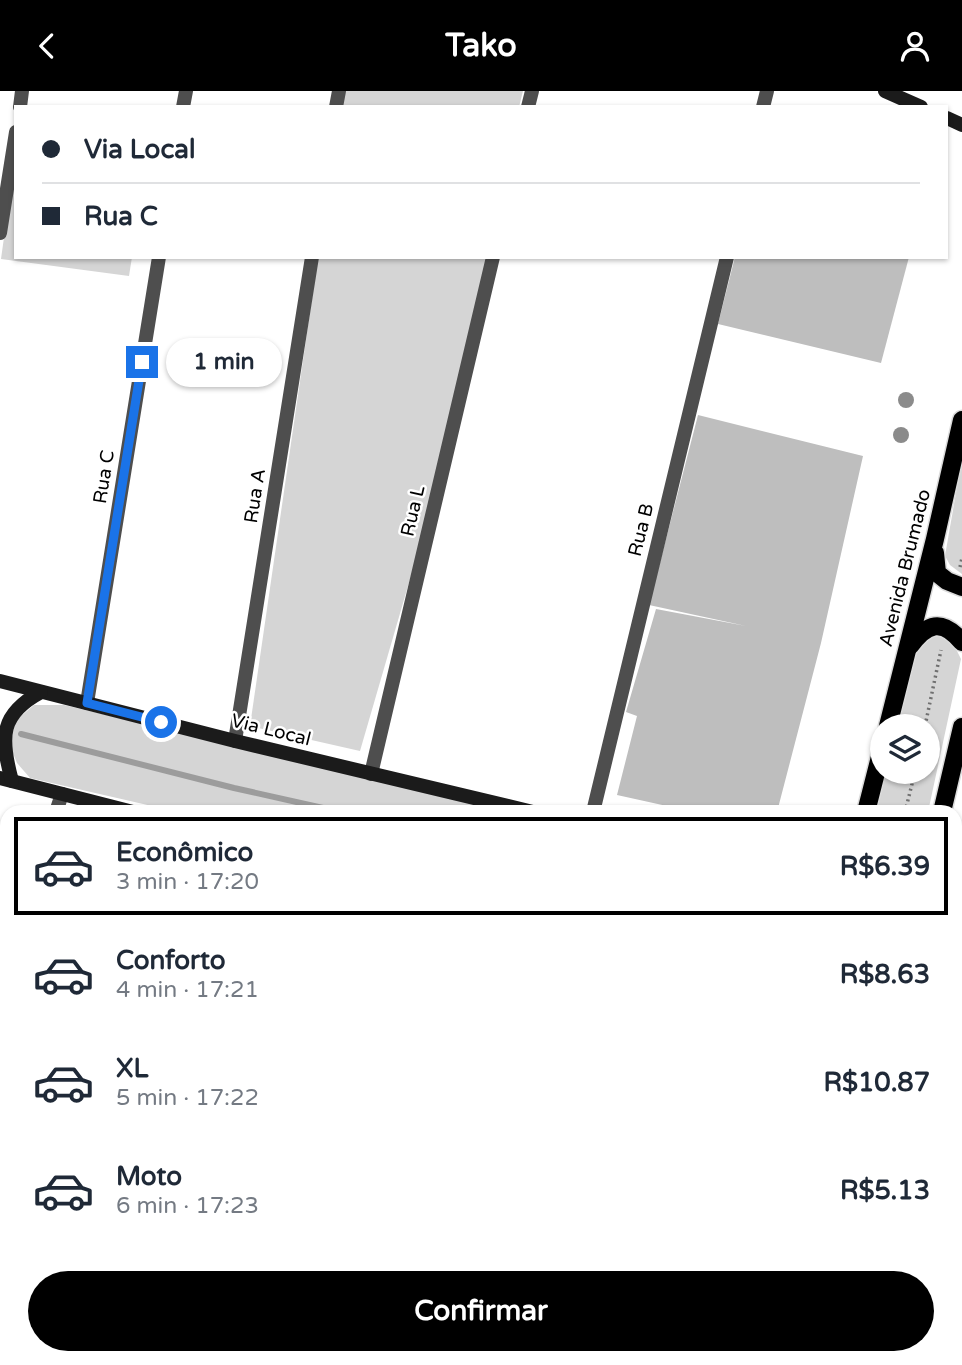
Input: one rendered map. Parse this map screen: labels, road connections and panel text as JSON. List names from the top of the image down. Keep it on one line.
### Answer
{"streets":{"main road":["Avenida Brumado"],"street":["Rua C","Rua A","Rua L","Rua B","Via Local"]},"crossings":[["Rua C","Via Local"],["Rua A","Via Local"],["Rua L","Via Local"]],"page":{"header":"Tako","banner":["Via Local","Rua C"],"bubble":"1 min","list":[{"name":"Econômico","note":"3 min · 17:20","value":"R$6.39"},{"name":"Conforto","note":"4 min · 17:21","value":"R$8.63"},{"name":"XL","note":"5 min · 17:22","value":"R$10.87"},{"name":"Moto","note":"6 min · 17:23","value":"R$5.13"}],"buttons":"Confirmar"}}
